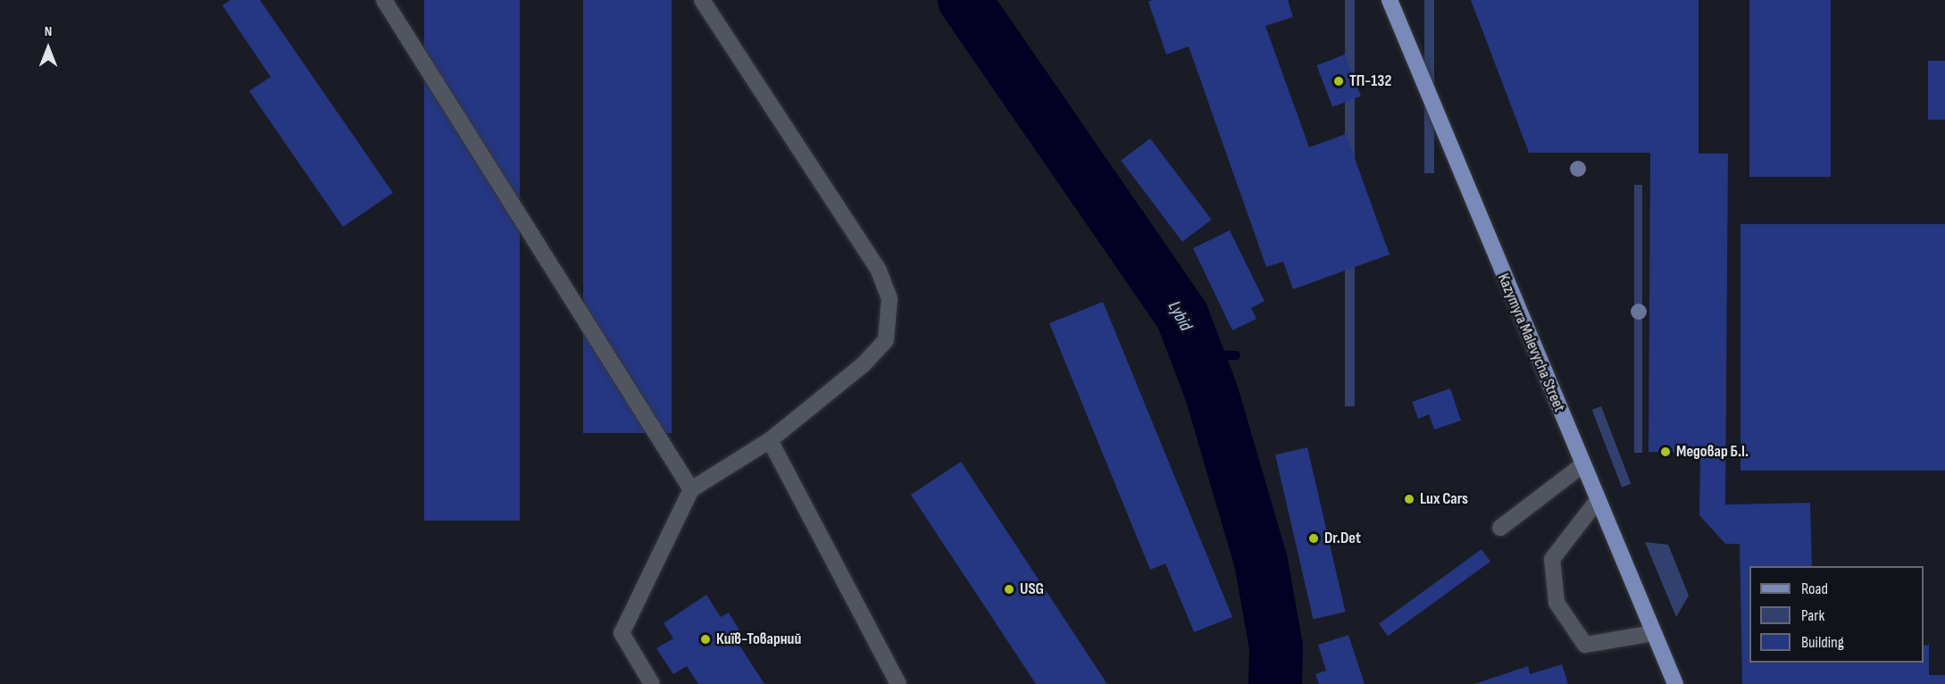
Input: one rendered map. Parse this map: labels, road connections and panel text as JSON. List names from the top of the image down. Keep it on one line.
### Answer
{"streets":{"main road":["Kazymyra Malevycha Street"]},"water":["Lybid"],"places":["ТП-132","Медовар Б.І.","Lux Cars","Dr.Det","USG","Київ-Товарний"],"legend":["Road","Park","Building"],"north":"top"}
